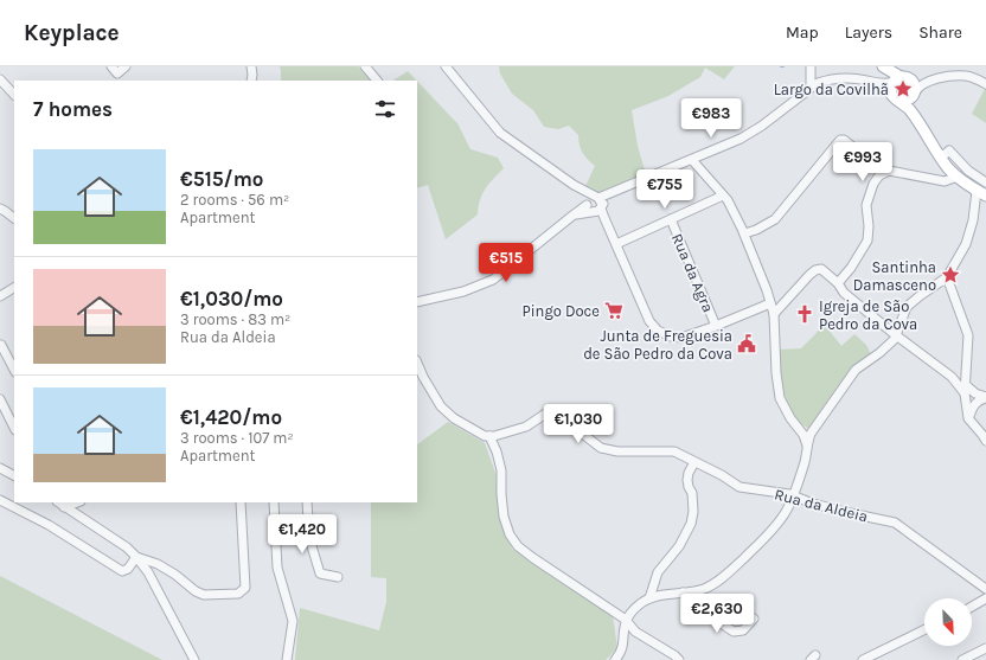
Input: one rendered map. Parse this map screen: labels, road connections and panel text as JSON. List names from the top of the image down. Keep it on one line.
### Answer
{"streets":{"street":["Rua da Agra","Rua da Aldeia"]},"places":{"place":["Largo da Covilhã","Santinha Damasceno"],"supermarket":["Pingo Doce"],"church":["Igreja de São Pedro da Cova"],"public building":["Junta de Freguesia de São Pedro da Cova"]},"north":"bottom right","page":{"header":"Keyplace","nav":["Map","Layers","Share"],"heading":"7 homes","price":["€983","€993","€755","€515","€1,030","€1,420","€2,630"],"list":[{"name":"€515/mo","note":"2 rooms · 56 m² · Apartment"},{"name":"€1,030/mo","note":"3 rooms · 83 m² · Rua da Aldeia"},{"name":"€1,420/mo","note":"3 rooms · 107 m² · Apartment"}]}}
